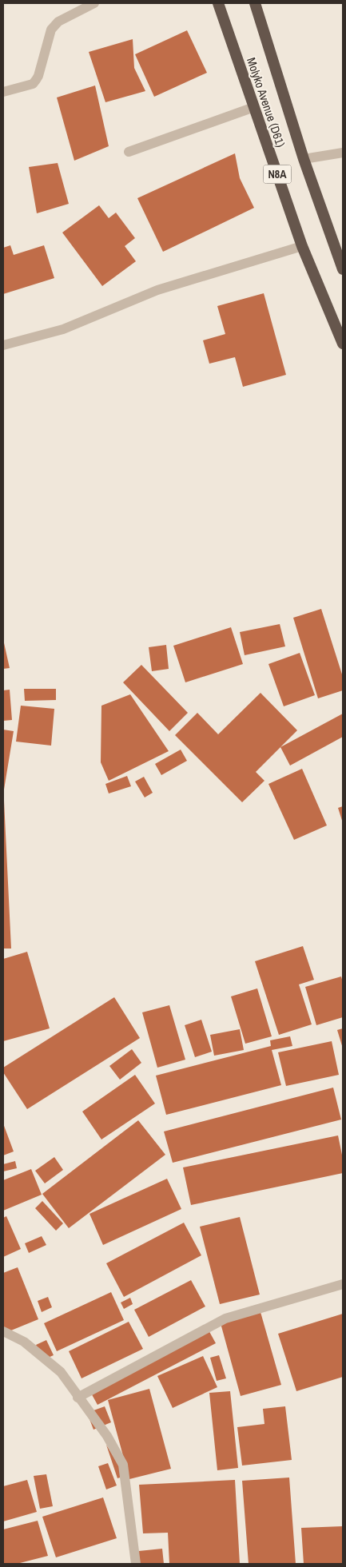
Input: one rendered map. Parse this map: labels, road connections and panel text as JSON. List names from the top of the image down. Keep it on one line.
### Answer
{"streets":{"highway":["Molyko Avenue (D61)","N8A"]}}
